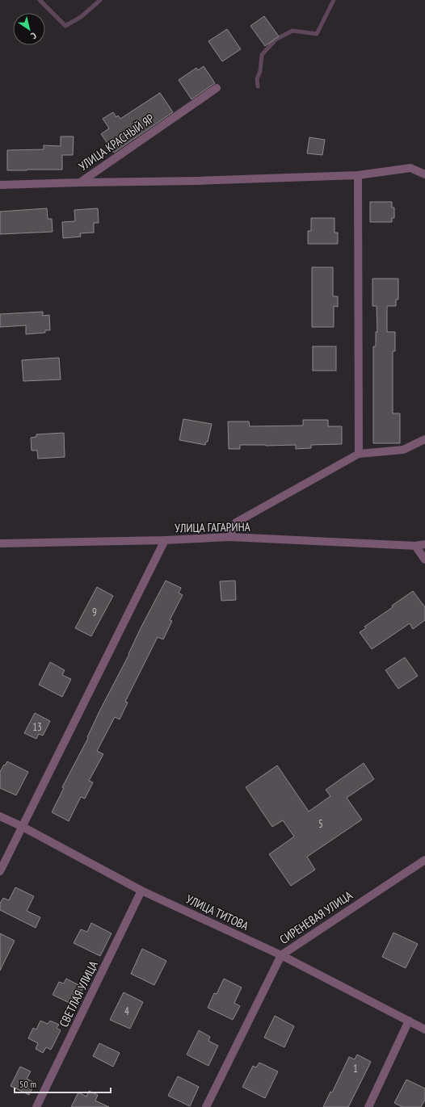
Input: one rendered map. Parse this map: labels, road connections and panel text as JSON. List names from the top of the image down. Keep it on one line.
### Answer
{"streets":{"street":["УЛИЦА КРАСНЫЙ ЯР","УЛИЦА ГАГАРИНА","УЛИЦА ТИТОВА","СИРЕНЕВАЯ УЛИЦА","СВЕТЛАЯ УЛИЦА"]},"crossings":[["УЛИЦА ТИТОВА","СИРЕНЕВАЯ УЛИЦА"],["УЛИЦА ТИТОВА","СВЕТЛАЯ УЛИЦА"]],"house_numbers":["9","13","5","4","1"],"scale_bar":"50 m","north":"bottom right"}
